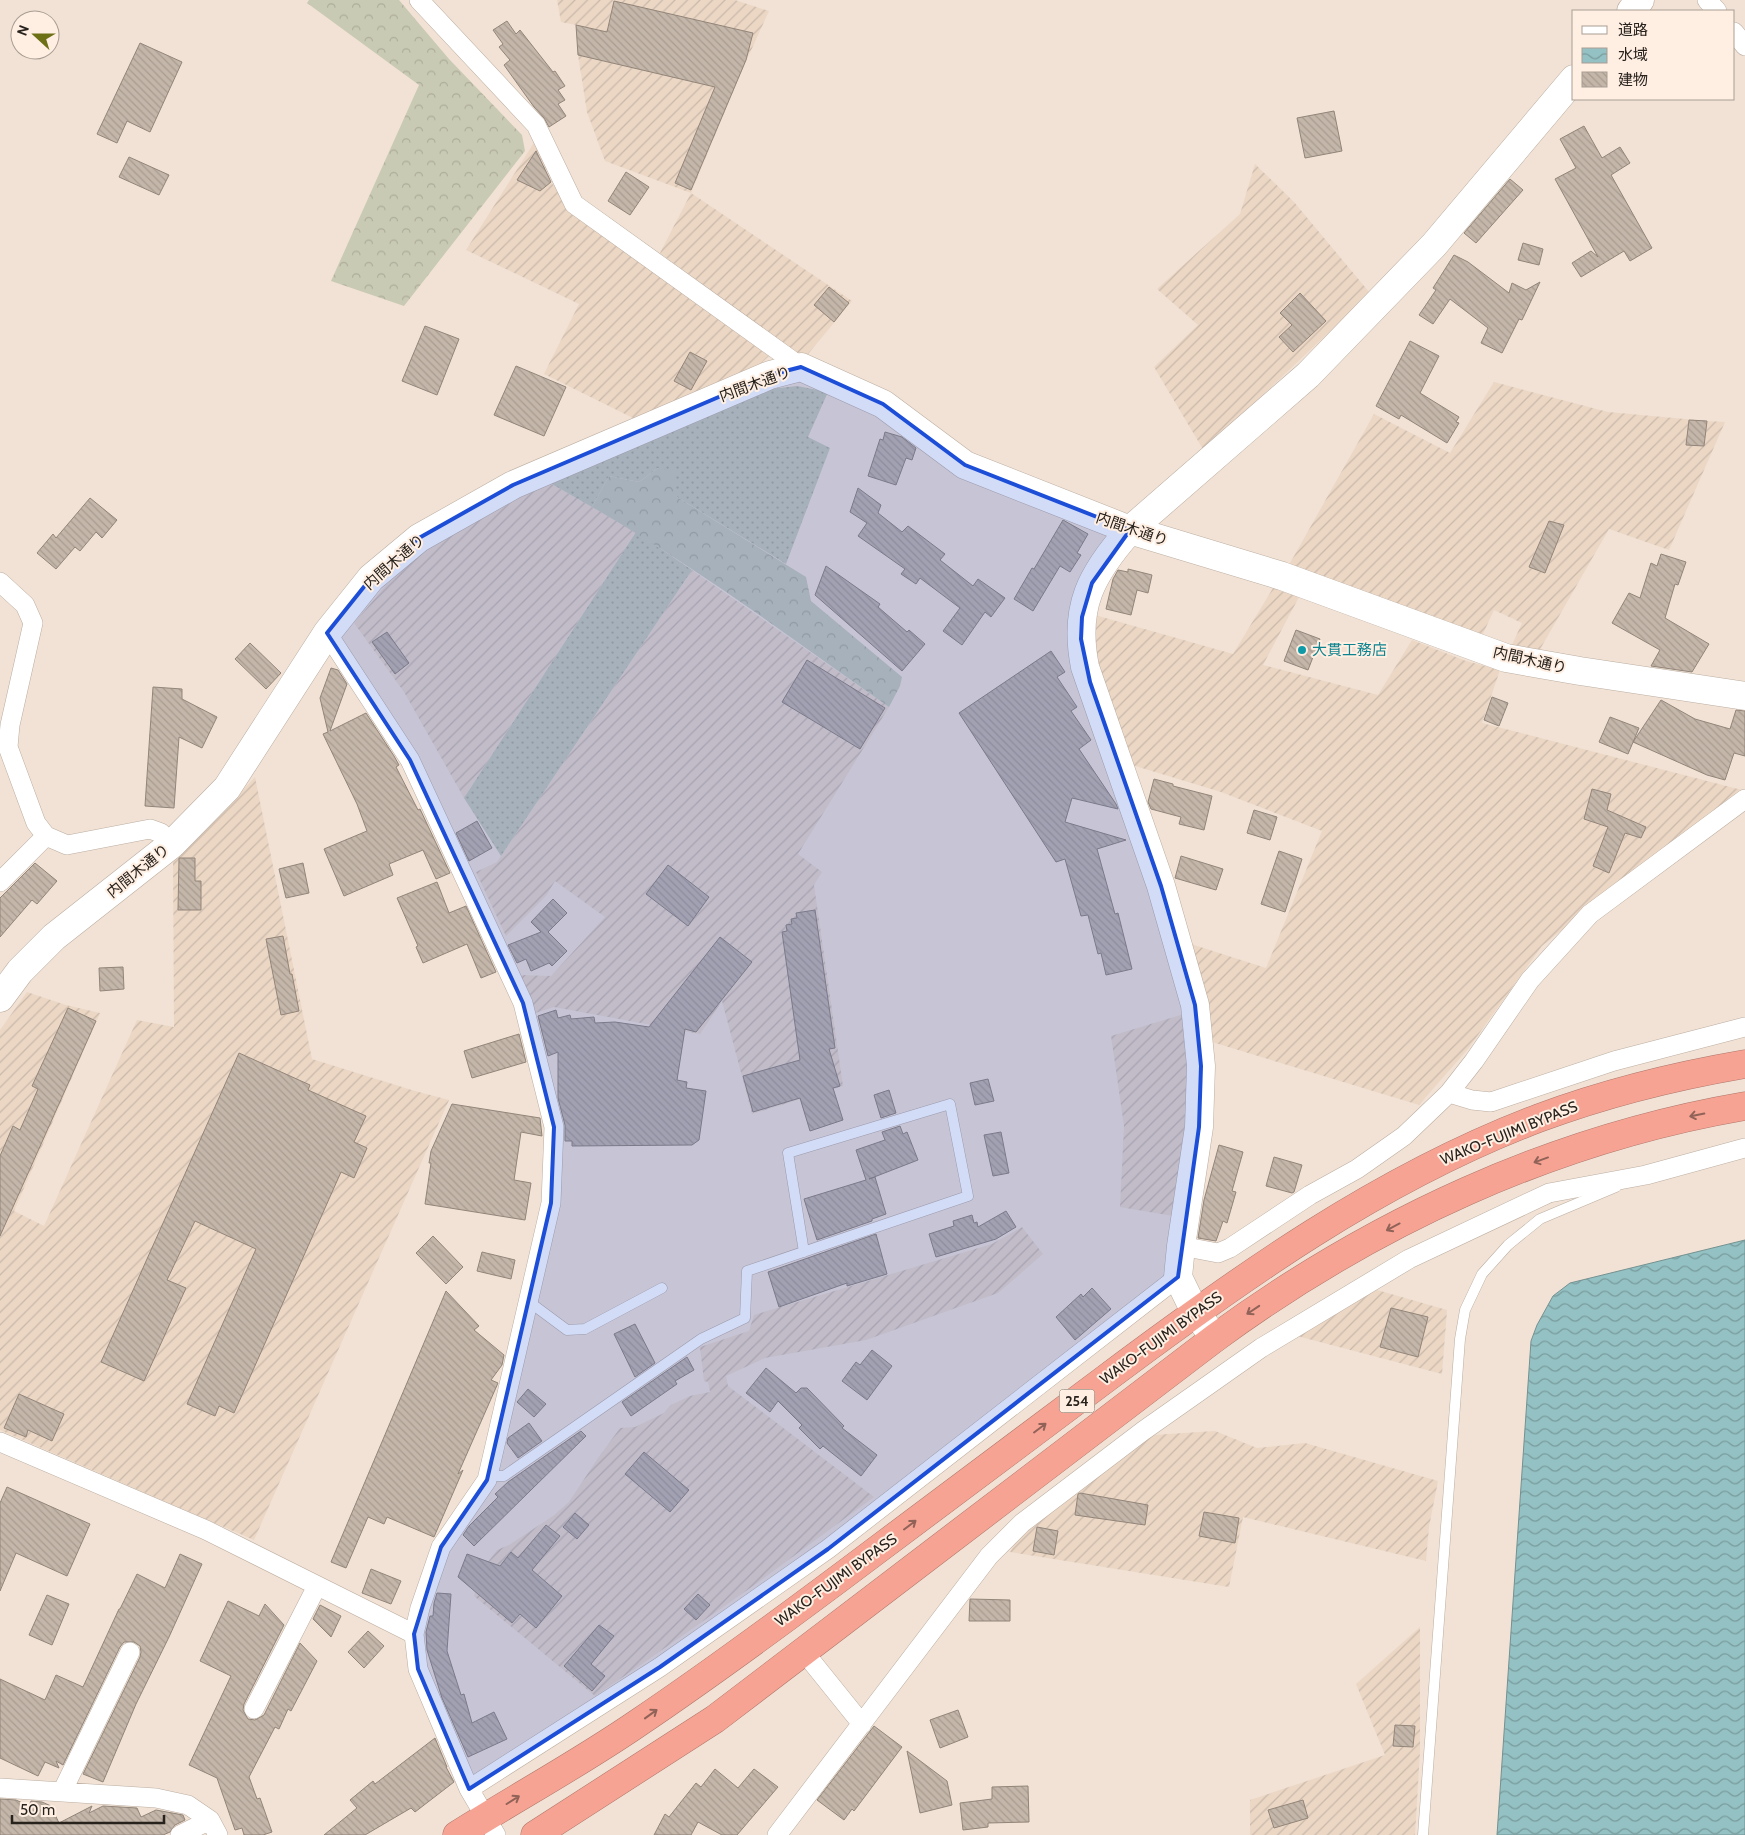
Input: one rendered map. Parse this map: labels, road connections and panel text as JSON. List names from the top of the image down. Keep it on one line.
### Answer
{"streets":{"highway":["WAKO-FUJIMI BYPASS","254"],"street":["内間木通り"]},"places":["大貫工務店"],"legend":["道路","水域","建物"],"scale_bar":"50 m","north":"left"}
